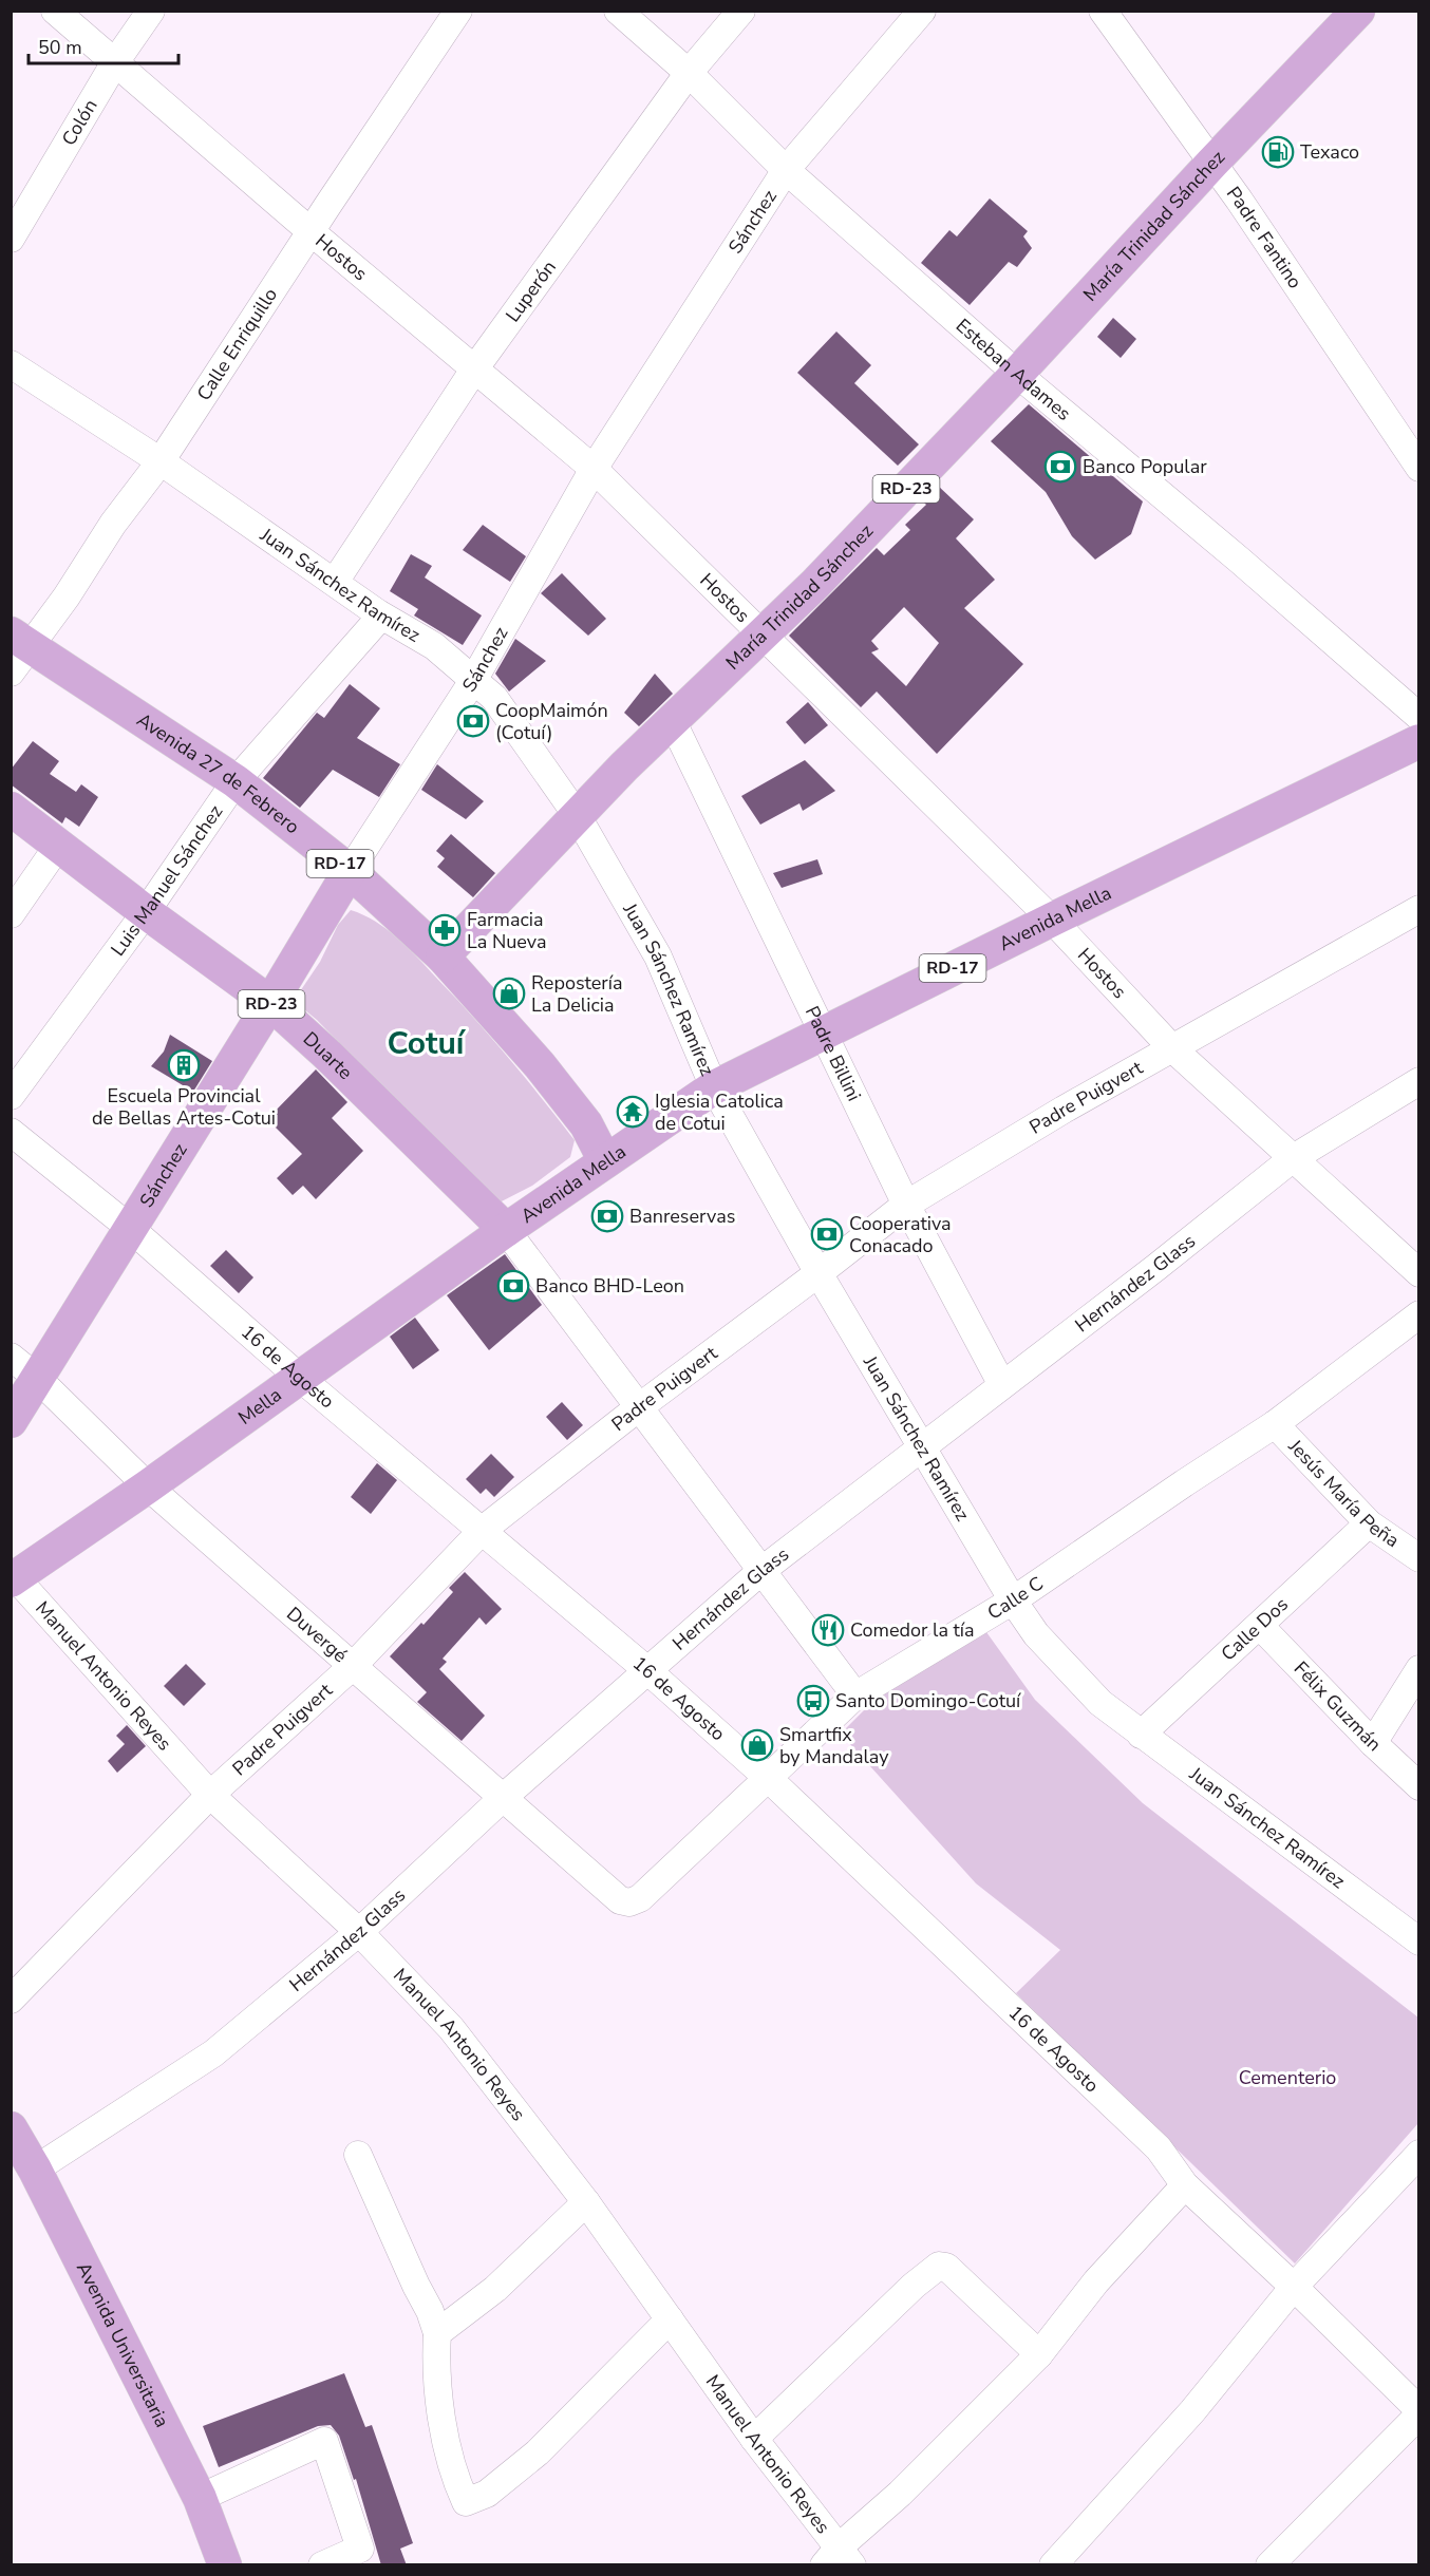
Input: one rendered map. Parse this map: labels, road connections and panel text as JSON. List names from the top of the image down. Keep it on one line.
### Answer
{"streets":{"main road":["Sánchez","María Trinidad Sánchez","RD-23","Avenida 27 de Febrero","RD-17","Avenida Mella","Duarte","Mella","Avenida Universitaria"],"street":["Colón","Padre Fantino","Hostos","Luperón","Calle Enriquillo","Esteban Adames","Juan Sánchez Ramírez","Luis Manuel Sánchez","Padre Billini","Padre Puigvert","Hernández Glass","16 de Agosto","Jesús María Peña","Calle C","Calle Dos","Duvergé","Manuel Antonio Reyes","Félix Guzmán"]},"crossings":[["Colón","Hostos"],["Sánchez","Hostos"],["Sánchez","Esteban Adames"],["Sánchez","Juan Sánchez Ramírez"],["Sánchez","Avenida 27 de Febrero"],["Sánchez","Duarte"],["Sánchez","16 de Agosto"],["Sánchez","Duvergé"],["María Trinidad Sánchez","Padre Fantino"],["María Trinidad Sánchez","Hostos"],["María Trinidad Sánchez","Esteban Adames"],["María Trinidad Sánchez","Juan Sánchez Ramírez"],["María Trinidad Sánchez","Avenida 27 de Febrero"],["María Trinidad Sánchez","Padre Billini"],["Hostos","Luperón"],["Hostos","Calle Enriquillo"],["Hostos","Avenida Mella"],["Hostos","Padre Puigvert"],["Hostos","Hernández Glass"],["Luperón","Esteban Adames"],["Luperón","Juan Sánchez Ramírez"],["Calle Enriquillo","Juan Sánchez Ramírez"],["Calle Enriquillo","Avenida 27 de Febrero"],["Juan Sánchez Ramírez","Luis Manuel Sánchez"],["Juan Sánchez Ramírez","Avenida Mella"],["Juan Sánchez Ramírez","Padre Puigvert"],["Juan Sánchez Ramírez","Hernández Glass"],["Juan Sánchez Ramírez","Calle C"],["Juan Sánchez Ramírez","Calle Dos"],["Avenida 27 de Febrero","Luis Manuel Sánchez"],["Avenida 27 de Febrero","Avenida Mella"],["Luis Manuel Sánchez","Duarte"],["Avenida Mella","Padre Billini"],["Avenida Mella","Duarte"],["Avenida Mella","Mella"],["Padre Billini","Padre Puigvert"],["Padre Billini","Hernández Glass"],["Duarte","Mella"],["Padre Puigvert","16 de Agosto"],["Padre Puigvert","Duvergé"],["Padre Puigvert","Manuel Antonio Reyes"],["Hernández Glass","16 de Agosto"],["Hernández Glass","Duvergé"],["Hernández Glass","Manuel Antonio Reyes"],["Hernández Glass","Avenida Universitaria"],["16 de Agosto","Mella"],["16 de Agosto","Calle C"],["Mella","Duvergé"],["Mella","Manuel Antonio Reyes"],["Jesús María Peña","Calle C"],["Jesús María Peña","Calle Dos"],["Calle C","Duvergé"],["Calle Dos","Félix Guzmán"]],"districts":["Cotuí"],"parks":["Cementerio"],"places":{"fuel station":["Texaco"],"bank":["Banco Popular","CoopMaimón (Cotuí)","Banreservas","Cooperativa Conacado","Banco BHD-Leon"],"pharmacy":["Farmacia La Nueva"],"shop":["Repostería La Delicia","Smartfix by Mandalay"],"building":["Escuela Provincial de Bellas Artes-Cotui"],"temple":["Iglesia Catolica de Cotui"],"restaurant":["Comedor la tía"],"bus stop":["Santo Domingo-Cotuí"]},"scale_bar":"50 m"}
